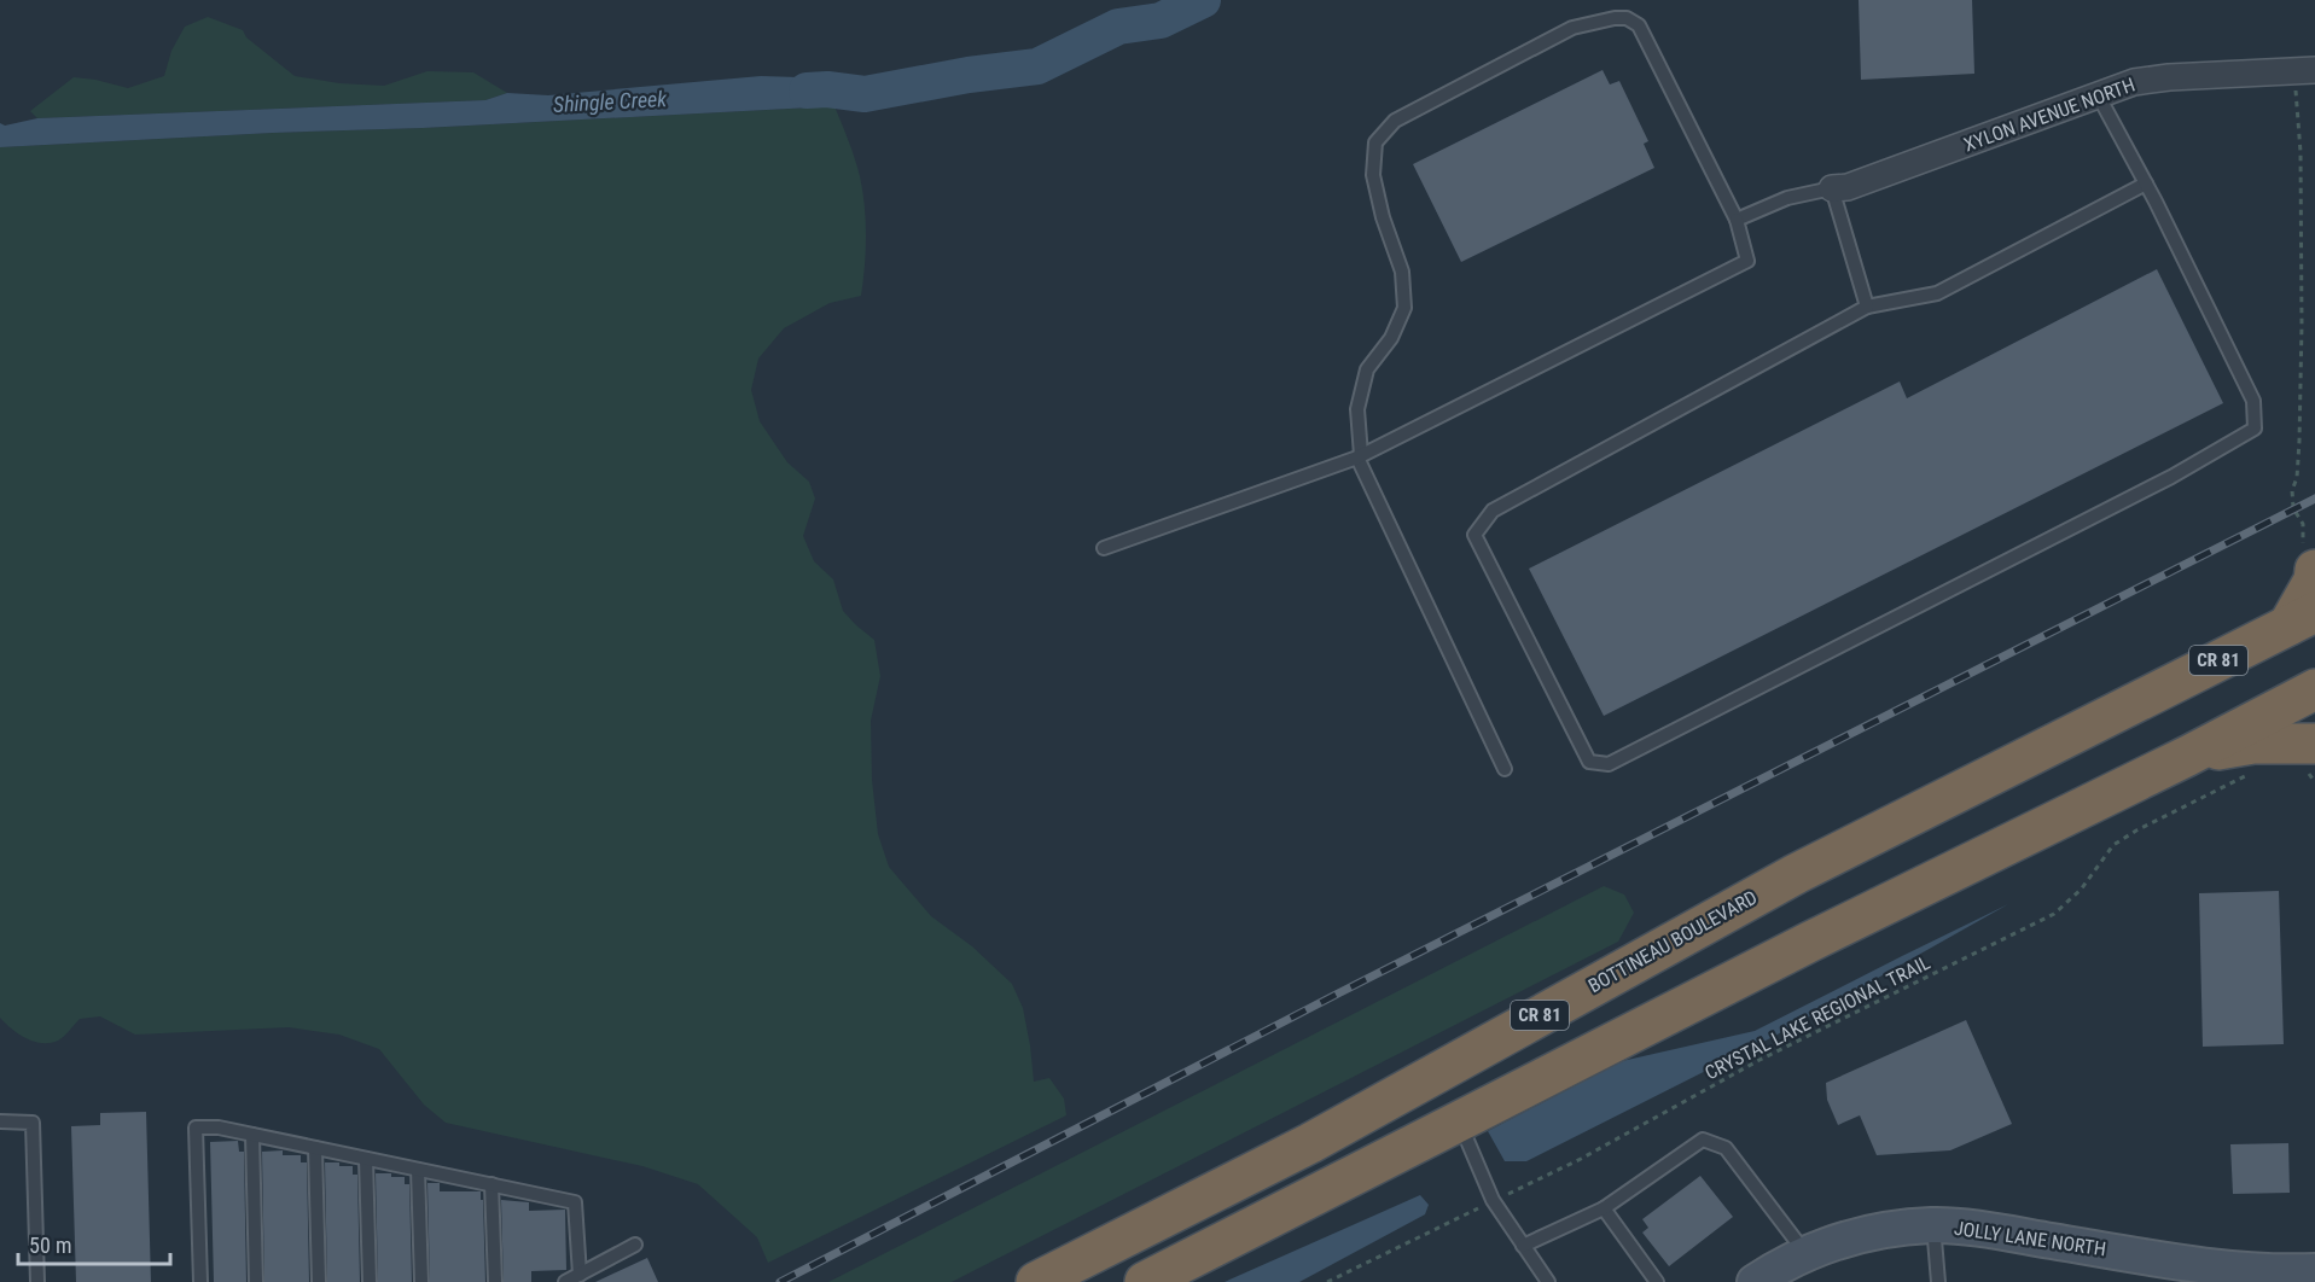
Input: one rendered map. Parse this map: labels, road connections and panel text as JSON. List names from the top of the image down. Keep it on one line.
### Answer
{"streets":{"highway":["CR 81","BOTTINEAU BOULEVARD"],"street":["XYLON AVENUE NORTH","JOLLY LANE NORTH"],"path":["CRYSTAL LAKE REGIONAL TRAIL"]},"water":["Shingle Creek"],"scale_bar":"50 m"}
